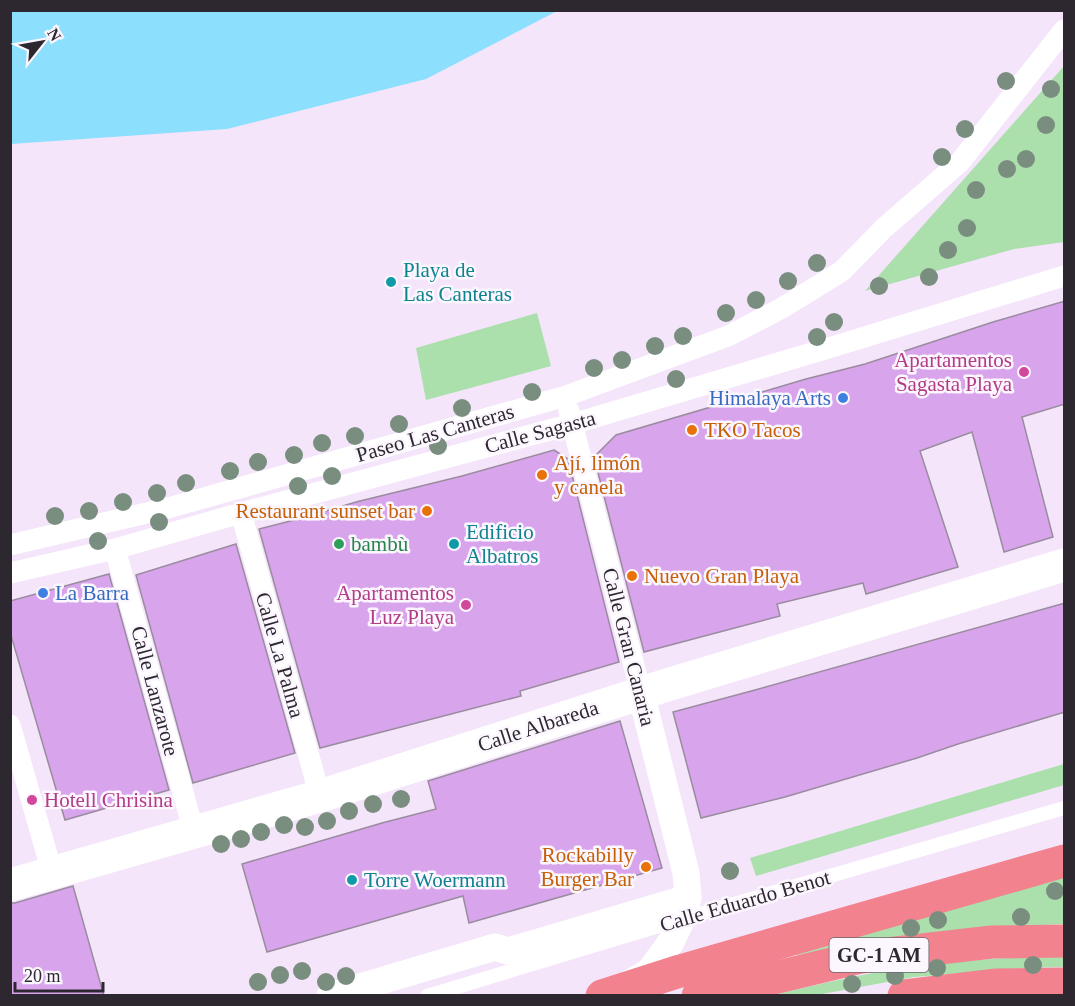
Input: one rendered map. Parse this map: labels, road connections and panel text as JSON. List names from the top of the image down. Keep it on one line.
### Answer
{"streets":{"highway":["GC-1 AM"],"street":["Calle Sagasta","Paseo Las Canteras","Calle Gran Canaria","Calle La Palma","Calle Lanzarote","Calle Albareda","Calle Eduardo Benot"]},"crossings":[["Calle Sagasta","Calle Gran Canaria"],["Calle Sagasta","Calle La Palma"],["Calle Sagasta","Calle Lanzarote"],["Paseo Las Canteras","Calle Gran Canaria"],["Calle Gran Canaria","Calle Albareda"],["Calle Gran Canaria","Calle Eduardo Benot"],["Calle La Palma","Calle Albareda"],["Calle Lanzarote","Calle Albareda"]],"places":["Playa de Las Canteras","Apartamentos Sagasta Playa","Himalaya Arts","TKO Tacos","Ají, limón y canela","Restaurant sunset bar","bambù","Edificio Albatros","Nuevo Gran Playa","La Barra","Apartamentos Luz Playa","Hotell Chrisina","Rockabilly Burger Bar","Torre Woermann"],"scale_bar":"20 m","north":"top right"}
